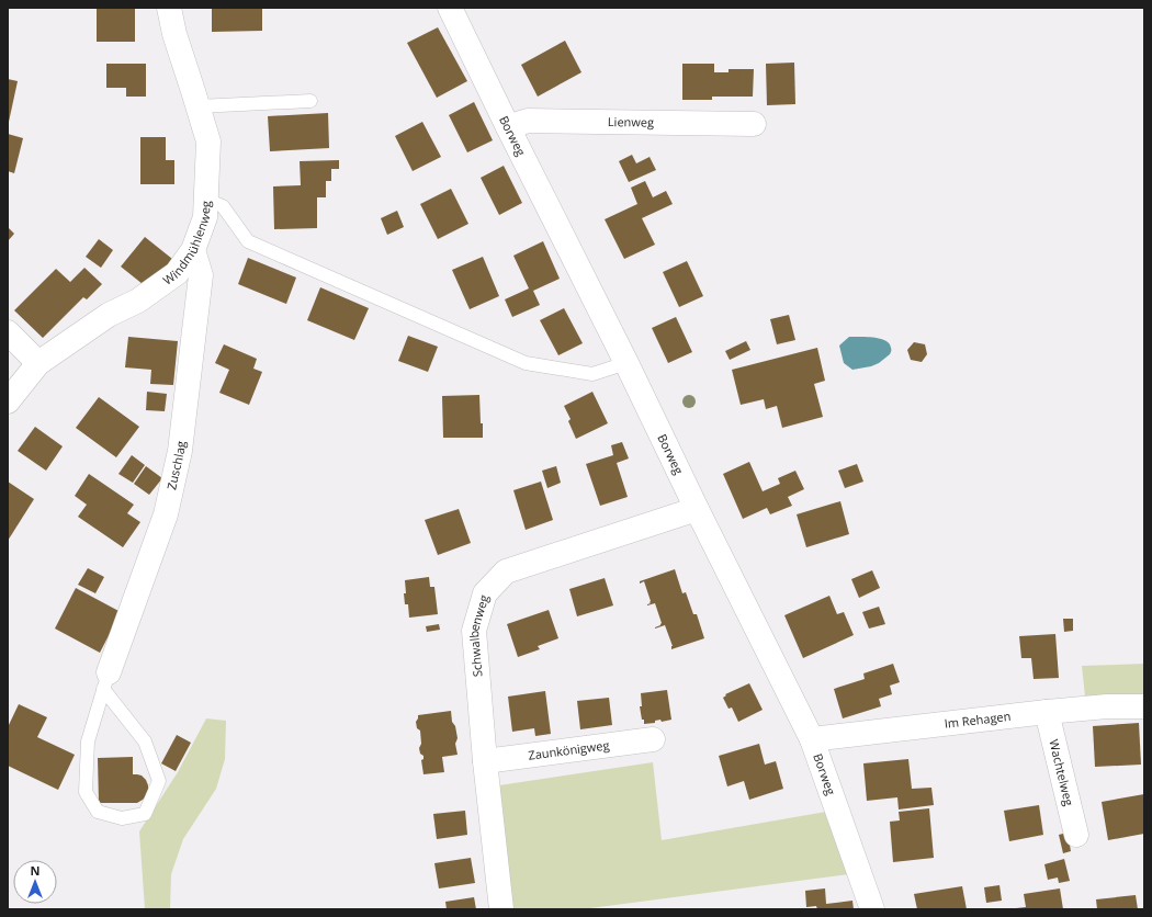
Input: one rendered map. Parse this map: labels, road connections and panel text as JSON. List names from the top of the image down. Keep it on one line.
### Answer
{"streets":{"street":["Lienweg","Borweg","Windmühlenweg","Zuschlag","Schwalbenweg","Im Rehagen","Zaunkönigweg","Wachtelweg"]},"crossings":[["Lienweg","Borweg"],["Borweg","Schwalbenweg"],["Borweg","Im Rehagen"],["Windmühlenweg","Zuschlag"],["Schwalbenweg","Zaunkönigweg"],["Im Rehagen","Wachtelweg"]],"north":"top"}
